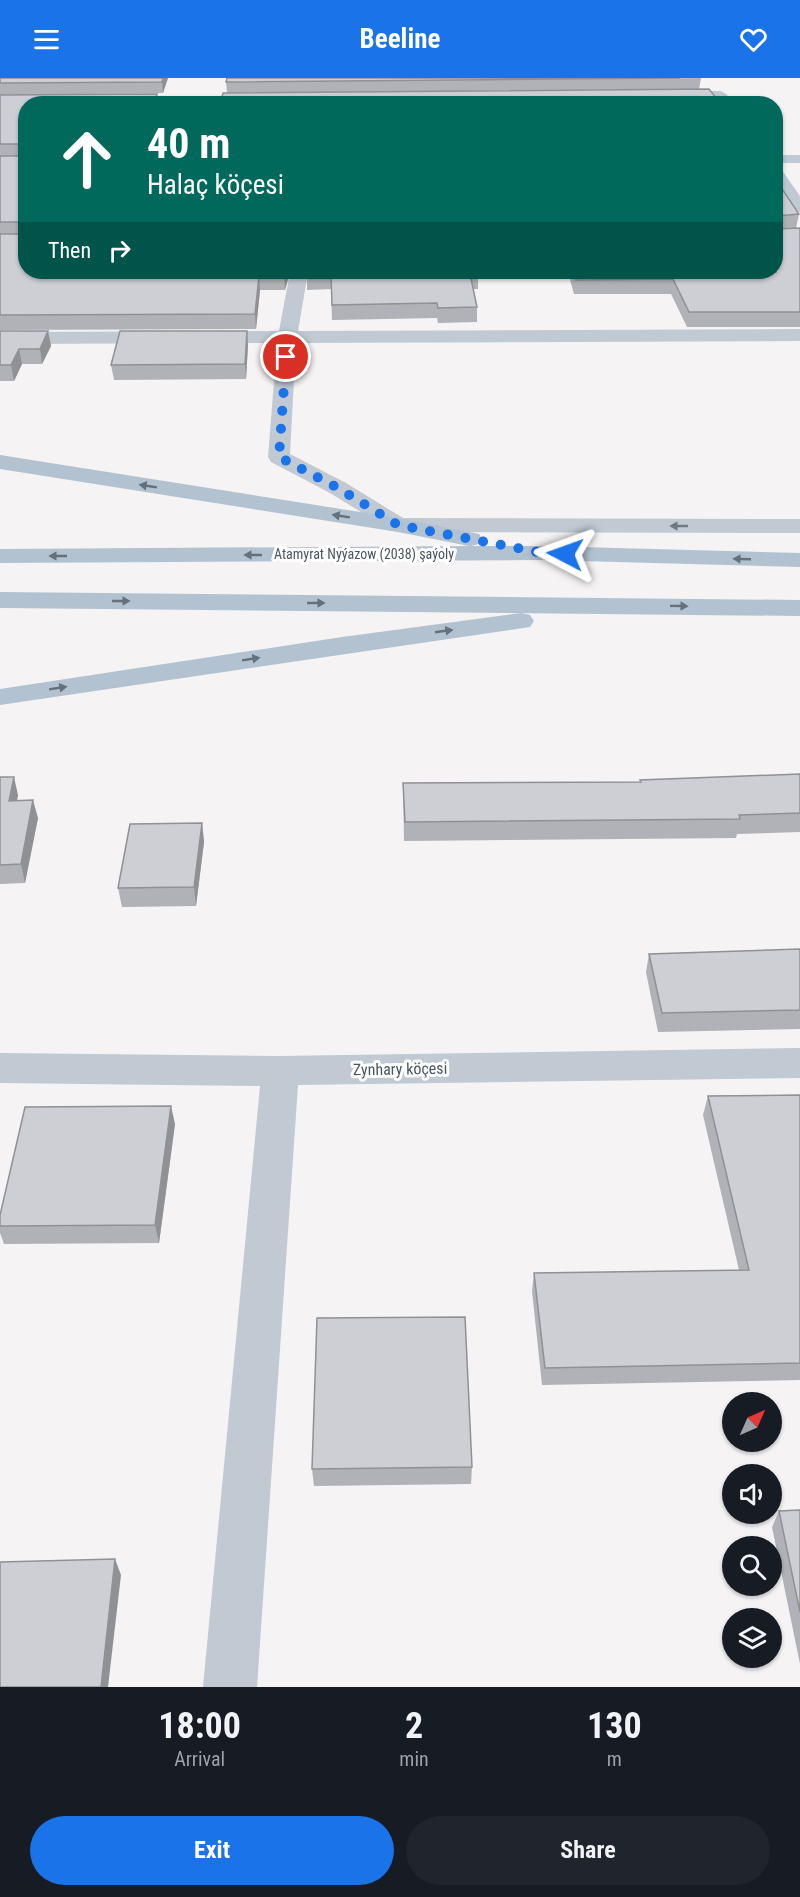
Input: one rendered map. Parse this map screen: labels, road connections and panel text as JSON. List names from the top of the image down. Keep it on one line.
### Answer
{"streets":{"main road":["Atamyrat Nyýazow (2038) şaýoly"],"street":["Zynhary köçesi"]},"north":"top right","page":{"header":"Beeline","turn":["40 m","Halaç köçesi"],"then":"Then","eta":["18:00","Arrival","2","min","130","m"],"buttons":["Exit","Share"]}}
